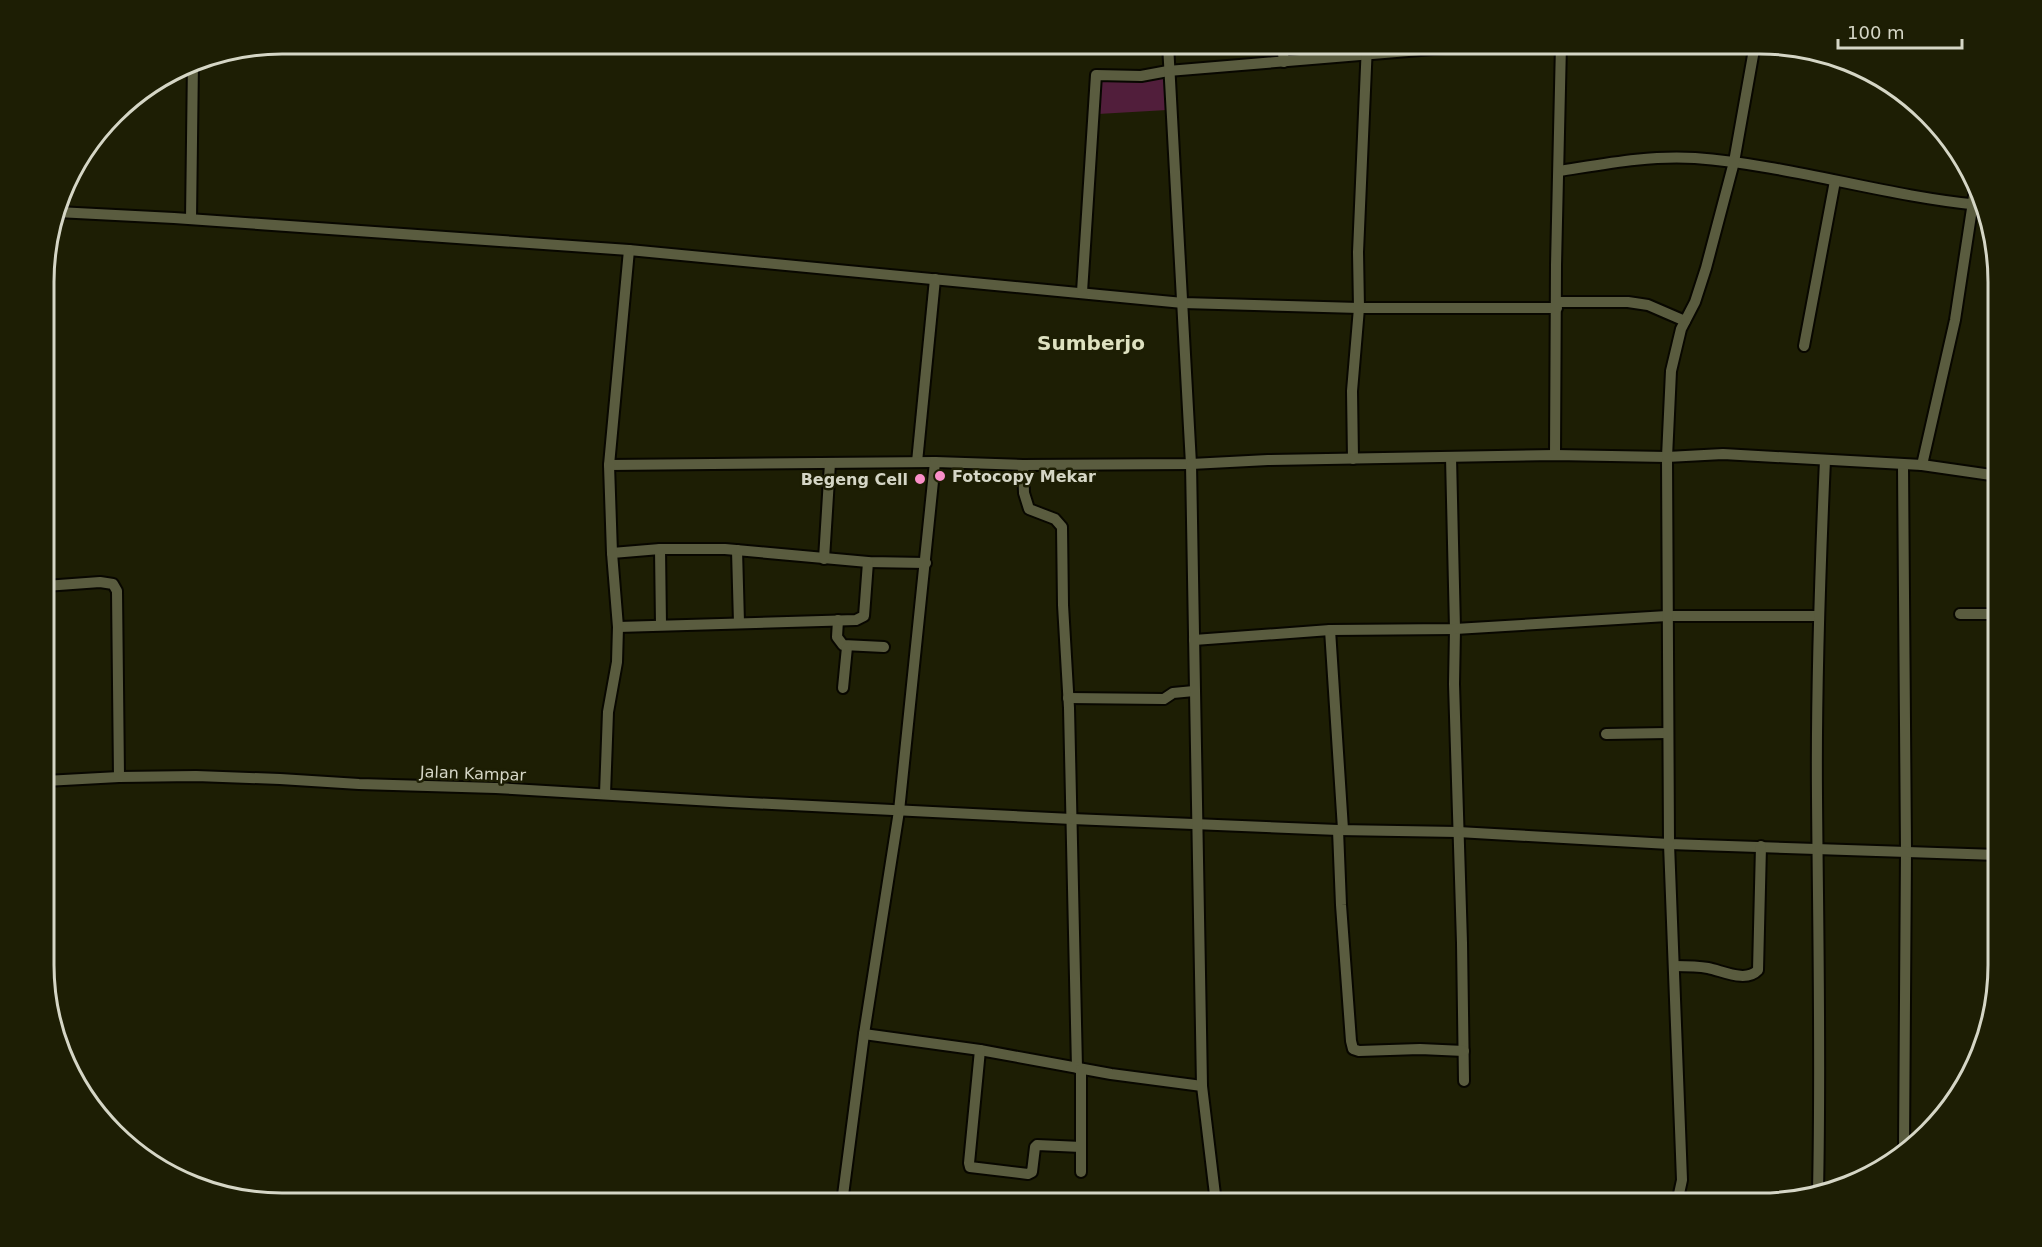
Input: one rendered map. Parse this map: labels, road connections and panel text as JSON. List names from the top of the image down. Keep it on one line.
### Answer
{"streets":{"street":["Jalan Kampar"]},"districts":["Sumberjo"],"places":["Fotocopy Mekar","Begeng Cell"],"scale_bar":"100 m"}
